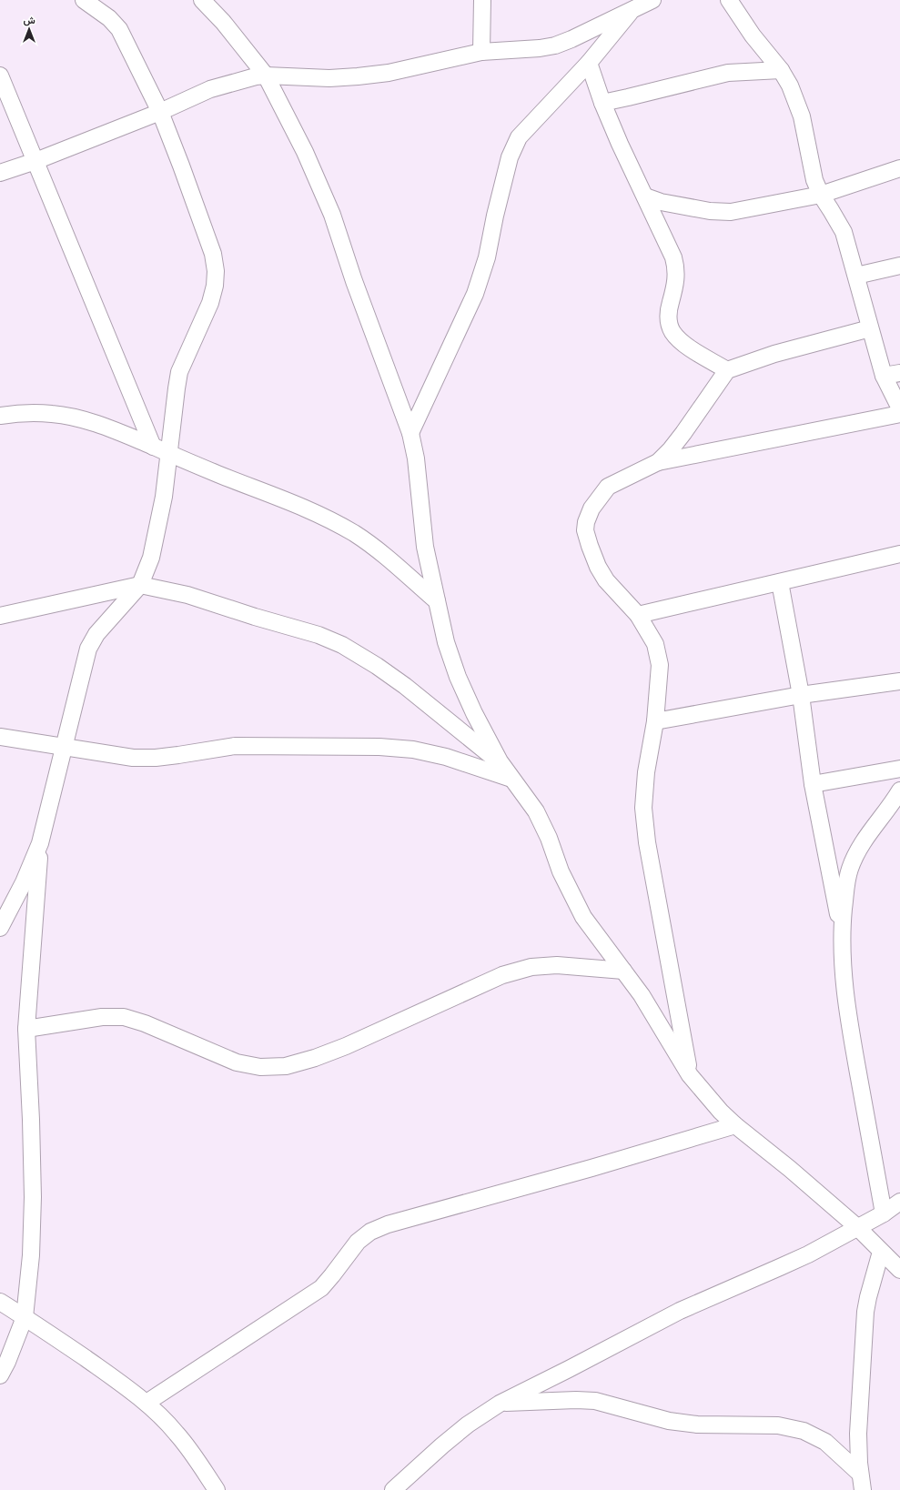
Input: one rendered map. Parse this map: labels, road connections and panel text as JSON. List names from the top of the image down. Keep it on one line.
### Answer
{"north":"top"}
